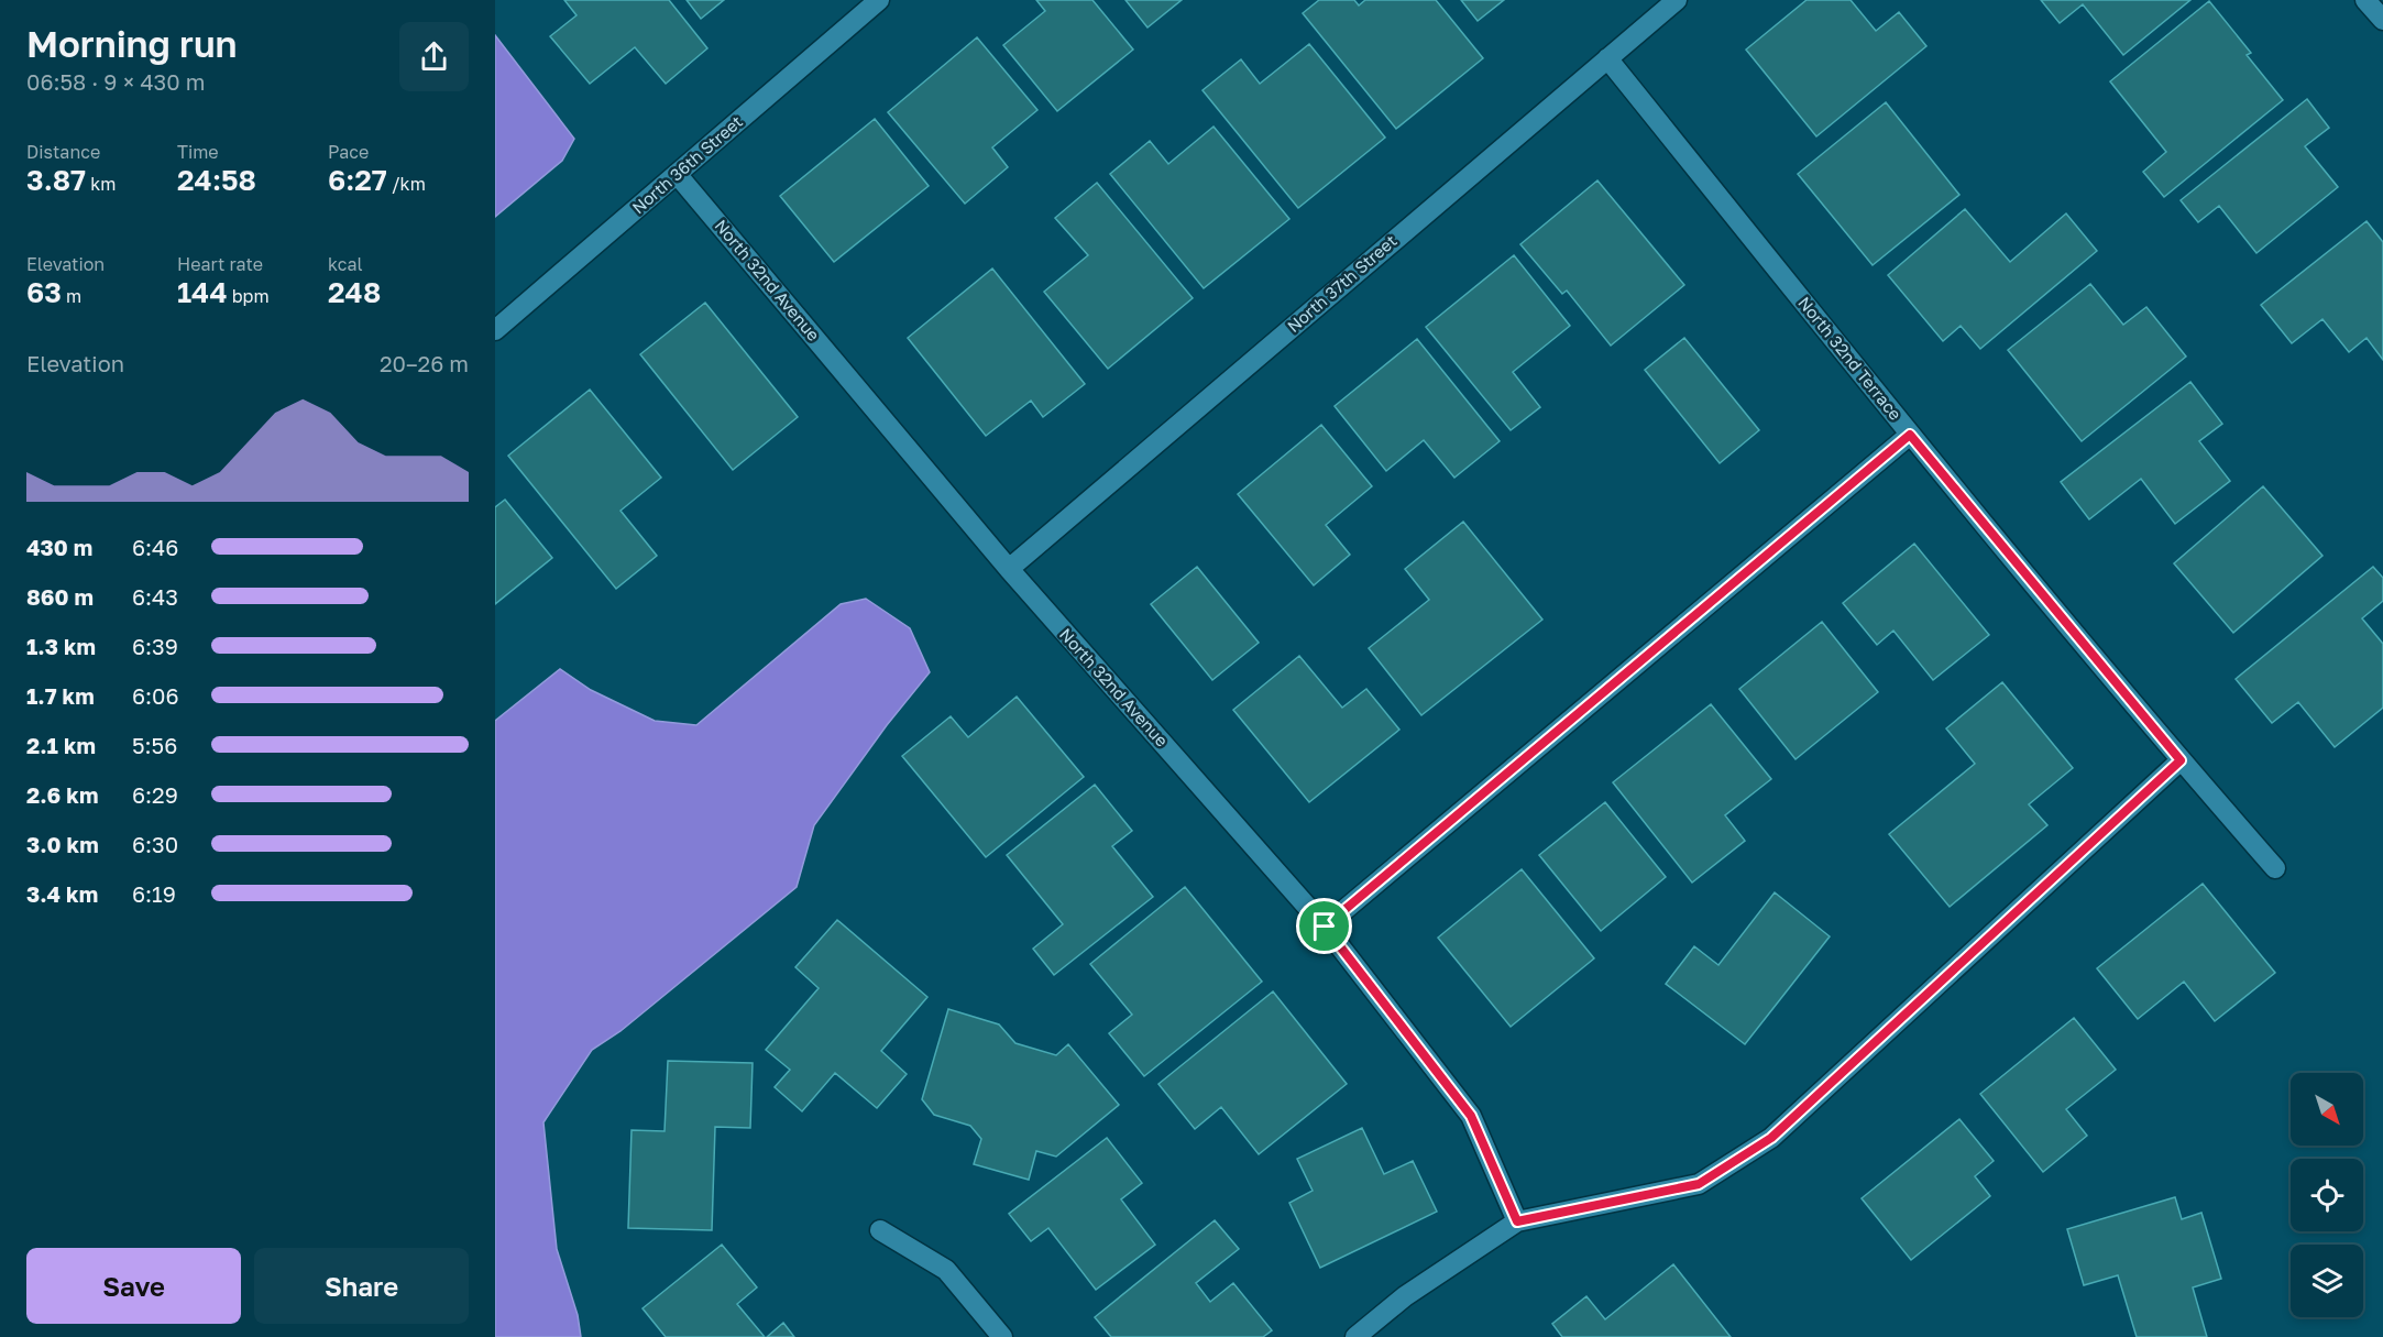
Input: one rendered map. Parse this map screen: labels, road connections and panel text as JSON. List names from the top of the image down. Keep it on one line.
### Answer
{"streets":{"street":["North 36th Street","North 32nd Avenue","North 37th Street","North 32nd Terrace"]},"crossings":[["North 36th Street","North 32nd Avenue"],["North 32nd Avenue","North 37th Street"],["North 37th Street","North 32nd Terrace"]],"north":"bottom right","page":{"heading":["Morning run","06:58 · 9 × 430 m"],"stats":[["Distance","3.87 km"],["Time","24:58"],["Pace","6:27 /km"],["Elevation","63 m"],["Heart rate","144 bpm"],["kcal","248"]],"chart":["Elevation","20–26 m"],"list":[{"name":"430 m","note":"6:46"},{"name":"860 m","note":"6:43"},{"name":"1.3 km","note":"6:39"},{"name":"1.7 km","note":"6:06"},{"name":"2.1 km","note":"5:56"},{"name":"2.6 km","note":"6:29"},{"name":"3.0 km","note":"6:30"},{"name":"3.4 km","note":"6:19"}],"buttons":["Save","Share"]}}
